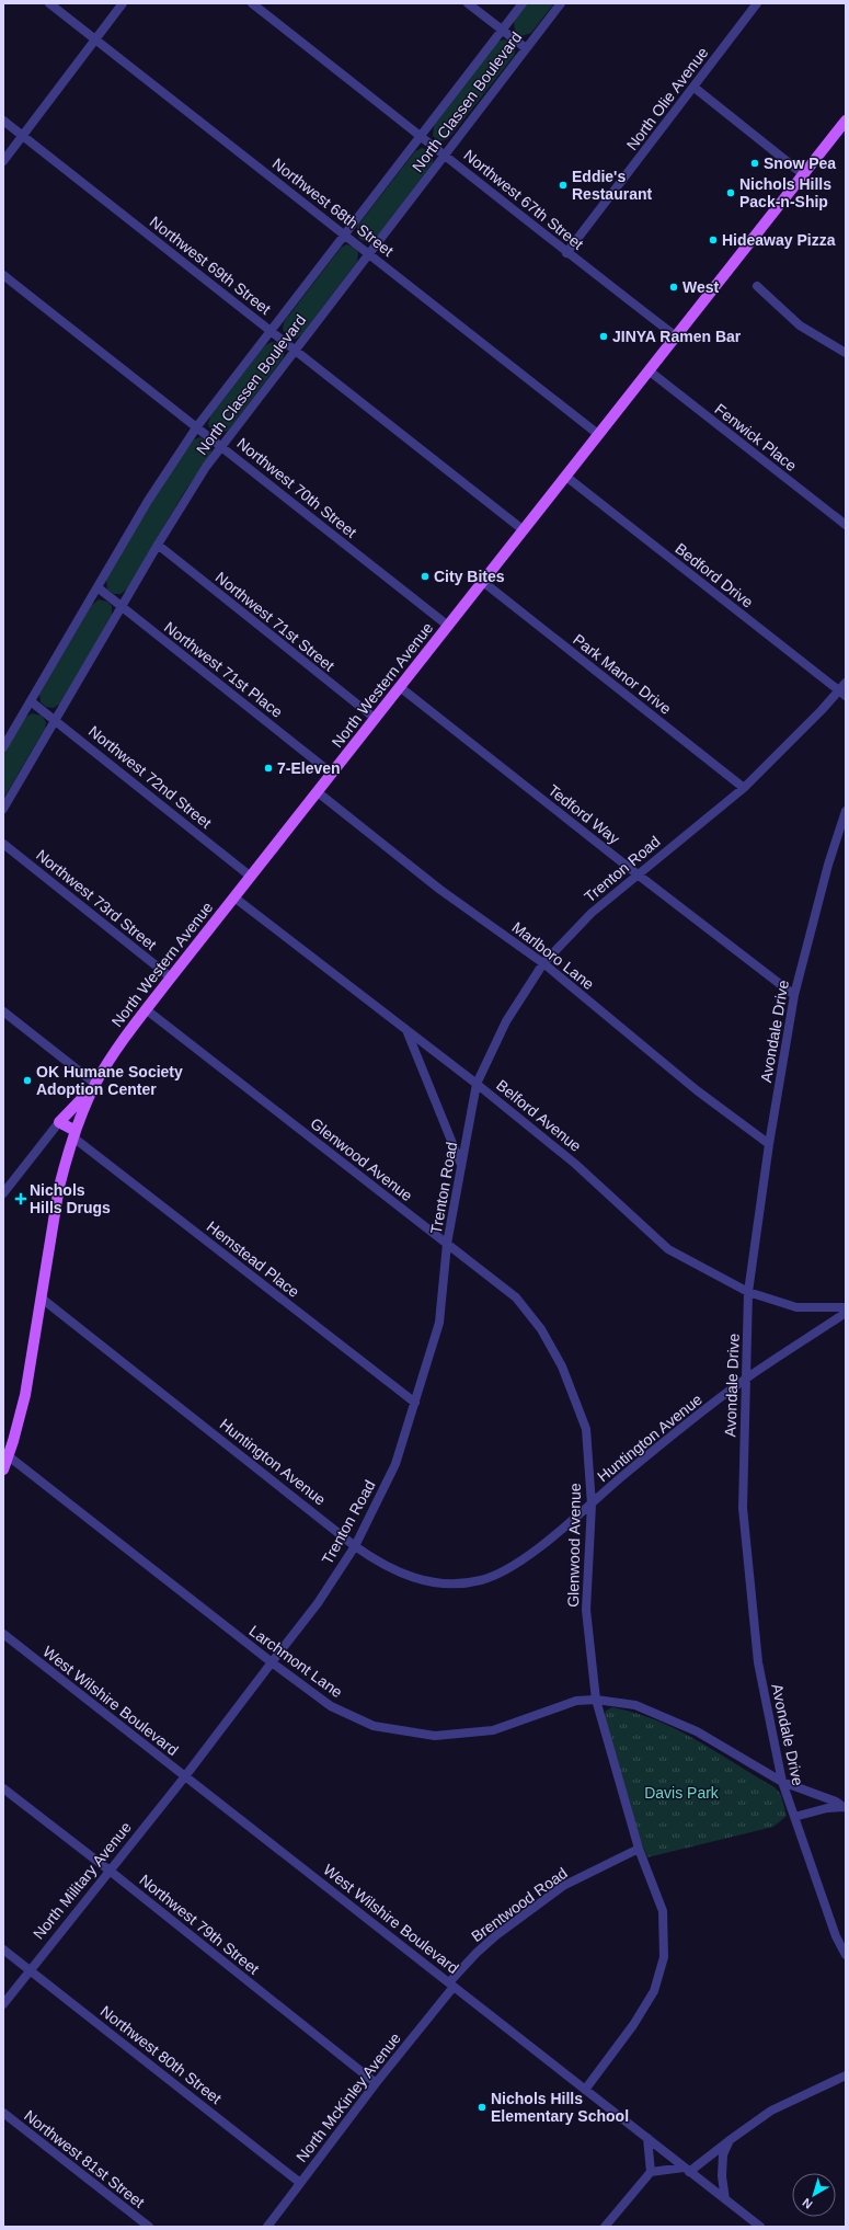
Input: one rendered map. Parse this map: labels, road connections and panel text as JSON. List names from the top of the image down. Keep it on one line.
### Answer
{"streets":{"main road":["North Western Avenue"],"street":["North Olie Avenue","North Classen Boulevard","Northwest 67th Street","Northwest 68th Street","Northwest 69th Street","Fenwick Place","Northwest 70th Street","Bedford Drive","Northwest 71st Street","Northwest 71st Place","Park Manor Drive","Northwest 72nd Street","Tedford Way","Trenton Road","Northwest 73rd Street","Marlboro Lane","Avondale Drive","Belford Avenue","Glenwood Avenue","Hemstead Place","Huntington Avenue","Larchmont Lane","West Wilshire Boulevard","North Military Avenue","Brentwood Road","Northwest 79th Street","Northwest 80th Street","North McKinley Avenue","Northwest 81st Street"]},"crossings":[["North Olie Avenue","Northwest 67th Street"],["North Classen Boulevard","Northwest 67th Street"],["North Classen Boulevard","Northwest 68th Street"],["North Classen Boulevard","Northwest 69th Street"],["North Classen Boulevard","Northwest 70th Street"],["North Classen Boulevard","Northwest 71st Street"],["North Classen Boulevard","Northwest 71st Place"],["North Classen Boulevard","Northwest 72nd Street"],["Northwest 67th Street","North Western Avenue"],["Northwest 68th Street","North Western Avenue"],["Northwest 69th Street","North Western Avenue"],["Fenwick Place","North Western Avenue"],["Northwest 70th Street","North Western Avenue"],["Bedford Drive","North Western Avenue"],["Bedford Drive","Trenton Road"],["Northwest 71st Street","North Western Avenue"],["Northwest 71st Place","North Western Avenue"],["Park Manor Drive","North Western Avenue"],["Park Manor Drive","Trenton Road"],["North Western Avenue","Northwest 72nd Street"],["North Western Avenue","Tedford Way"],["North Western Avenue","Northwest 73rd Street"],["North Western Avenue","Marlboro Lane"],["North Western Avenue","Belford Avenue"],["North Western Avenue","Glenwood Avenue"],["North Western Avenue","Hemstead Place"],["North Western Avenue","Huntington Avenue"],["North Western Avenue","Larchmont Lane"],["Tedford Way","Trenton Road"],["Tedford Way","Avondale Drive"],["Trenton Road","Marlboro Lane"],["Trenton Road","Belford Avenue"],["Trenton Road","Glenwood Avenue"],["Trenton Road","Hemstead Place"],["Trenton Road","Huntington Avenue"],["Trenton Road","Larchmont Lane"],["Trenton Road","West Wilshire Boulevard"],["Trenton Road","North Military Avenue"],["Marlboro Lane","Avondale Drive"],["Avondale Drive","Belford Avenue"],["Avondale Drive","Huntington Avenue"],["Avondale Drive","Larchmont Lane"],["Glenwood Avenue","Huntington Avenue"],["Glenwood Avenue","Larchmont Lane"],["Glenwood Avenue","West Wilshire Boulevard"],["Glenwood Avenue","Brentwood Road"],["West Wilshire Boulevard","North Military Avenue"],["West Wilshire Boulevard","Brentwood Road"],["West Wilshire Boulevard","North McKinley Avenue"],["North Military Avenue","Northwest 79th Street"],["North Military Avenue","Northwest 80th Street"],["Brentwood Road","North McKinley Avenue"],["Northwest 79th Street","North McKinley Avenue"],["Northwest 80th Street","North McKinley Avenue"]],"parks":["Davis Park"],"places":{"other":["Snow Pea","Eddie's Restaurant","Nichols Hills Pack-n-Ship","Hideaway Pizza","West","JINYA Ramen Bar","City Bites","7-Eleven","OK Humane Society Adoption Center","Nichols Hills Elementary School"],"health":["Nichols Hills Drugs"]},"north":"bottom left"}
